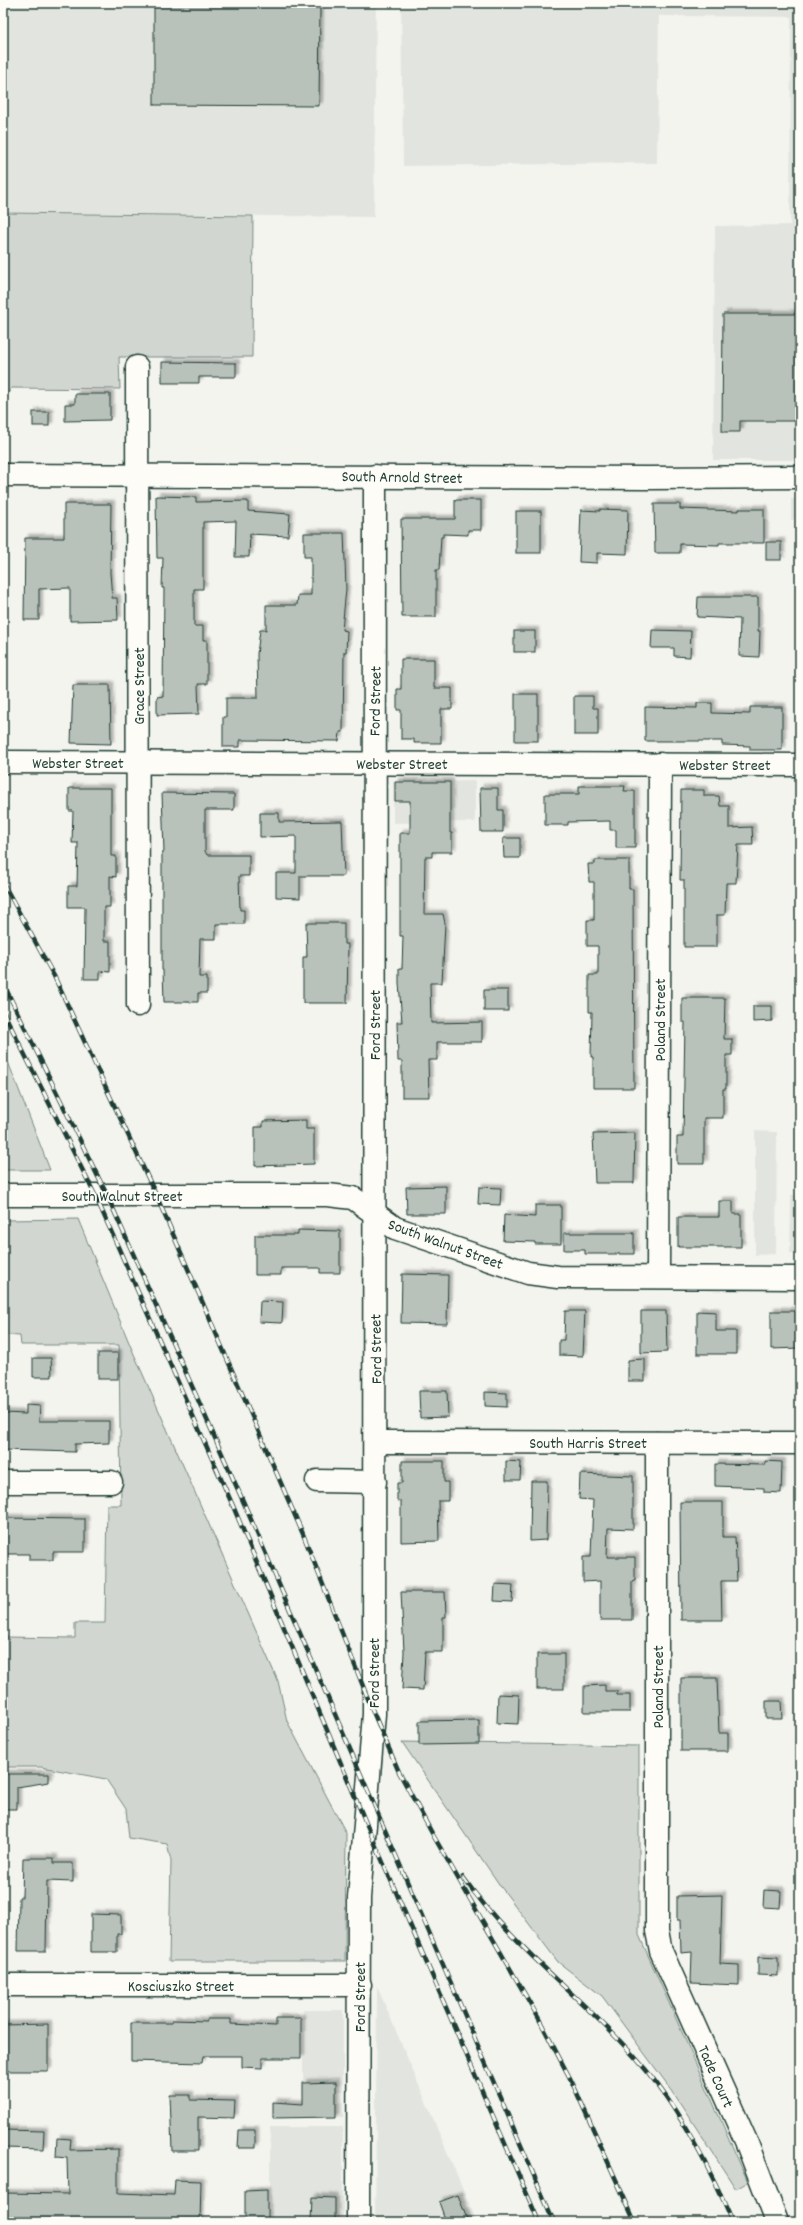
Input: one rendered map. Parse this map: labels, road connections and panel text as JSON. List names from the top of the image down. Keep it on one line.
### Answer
{"streets":{"street":["South Arnold Street","Grace Street","Ford Street","Webster Street","Poland Street","South Walnut Street","South Harris Street","Kosciuszko Street","Tade Court"]},"crossings":[["South Arnold Street","Grace Street"],["South Arnold Street","Ford Street"],["Grace Street","Webster Street"],["Ford Street","Webster Street"],["Ford Street","South Walnut Street"],["Ford Street","South Harris Street"],["Ford Street","Kosciuszko Street"],["Webster Street","Poland Street"],["Poland Street","South Walnut Street"],["Poland Street","South Harris Street"],["Poland Street","Tade Court"]]}
